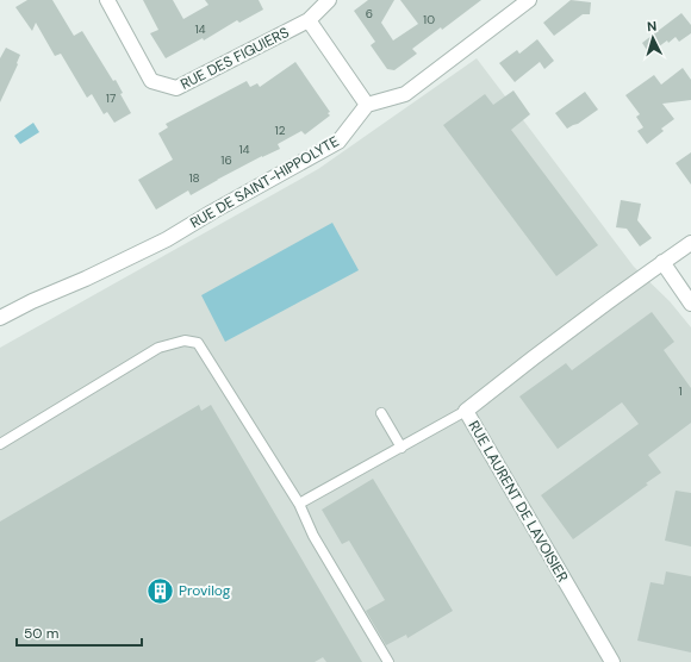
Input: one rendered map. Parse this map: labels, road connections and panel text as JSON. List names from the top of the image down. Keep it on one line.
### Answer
{"streets":{"street":["RUE DES FIGUIERS","RUE DE SAINT-HIPPOLYTE","RUE LAURENT DE LAVOISIER"]},"places":{"building":["Provilog"]},"house_numbers":["6","10","14","17","12","14","16","18","1"],"scale_bar":"50 m","north":"top"}
